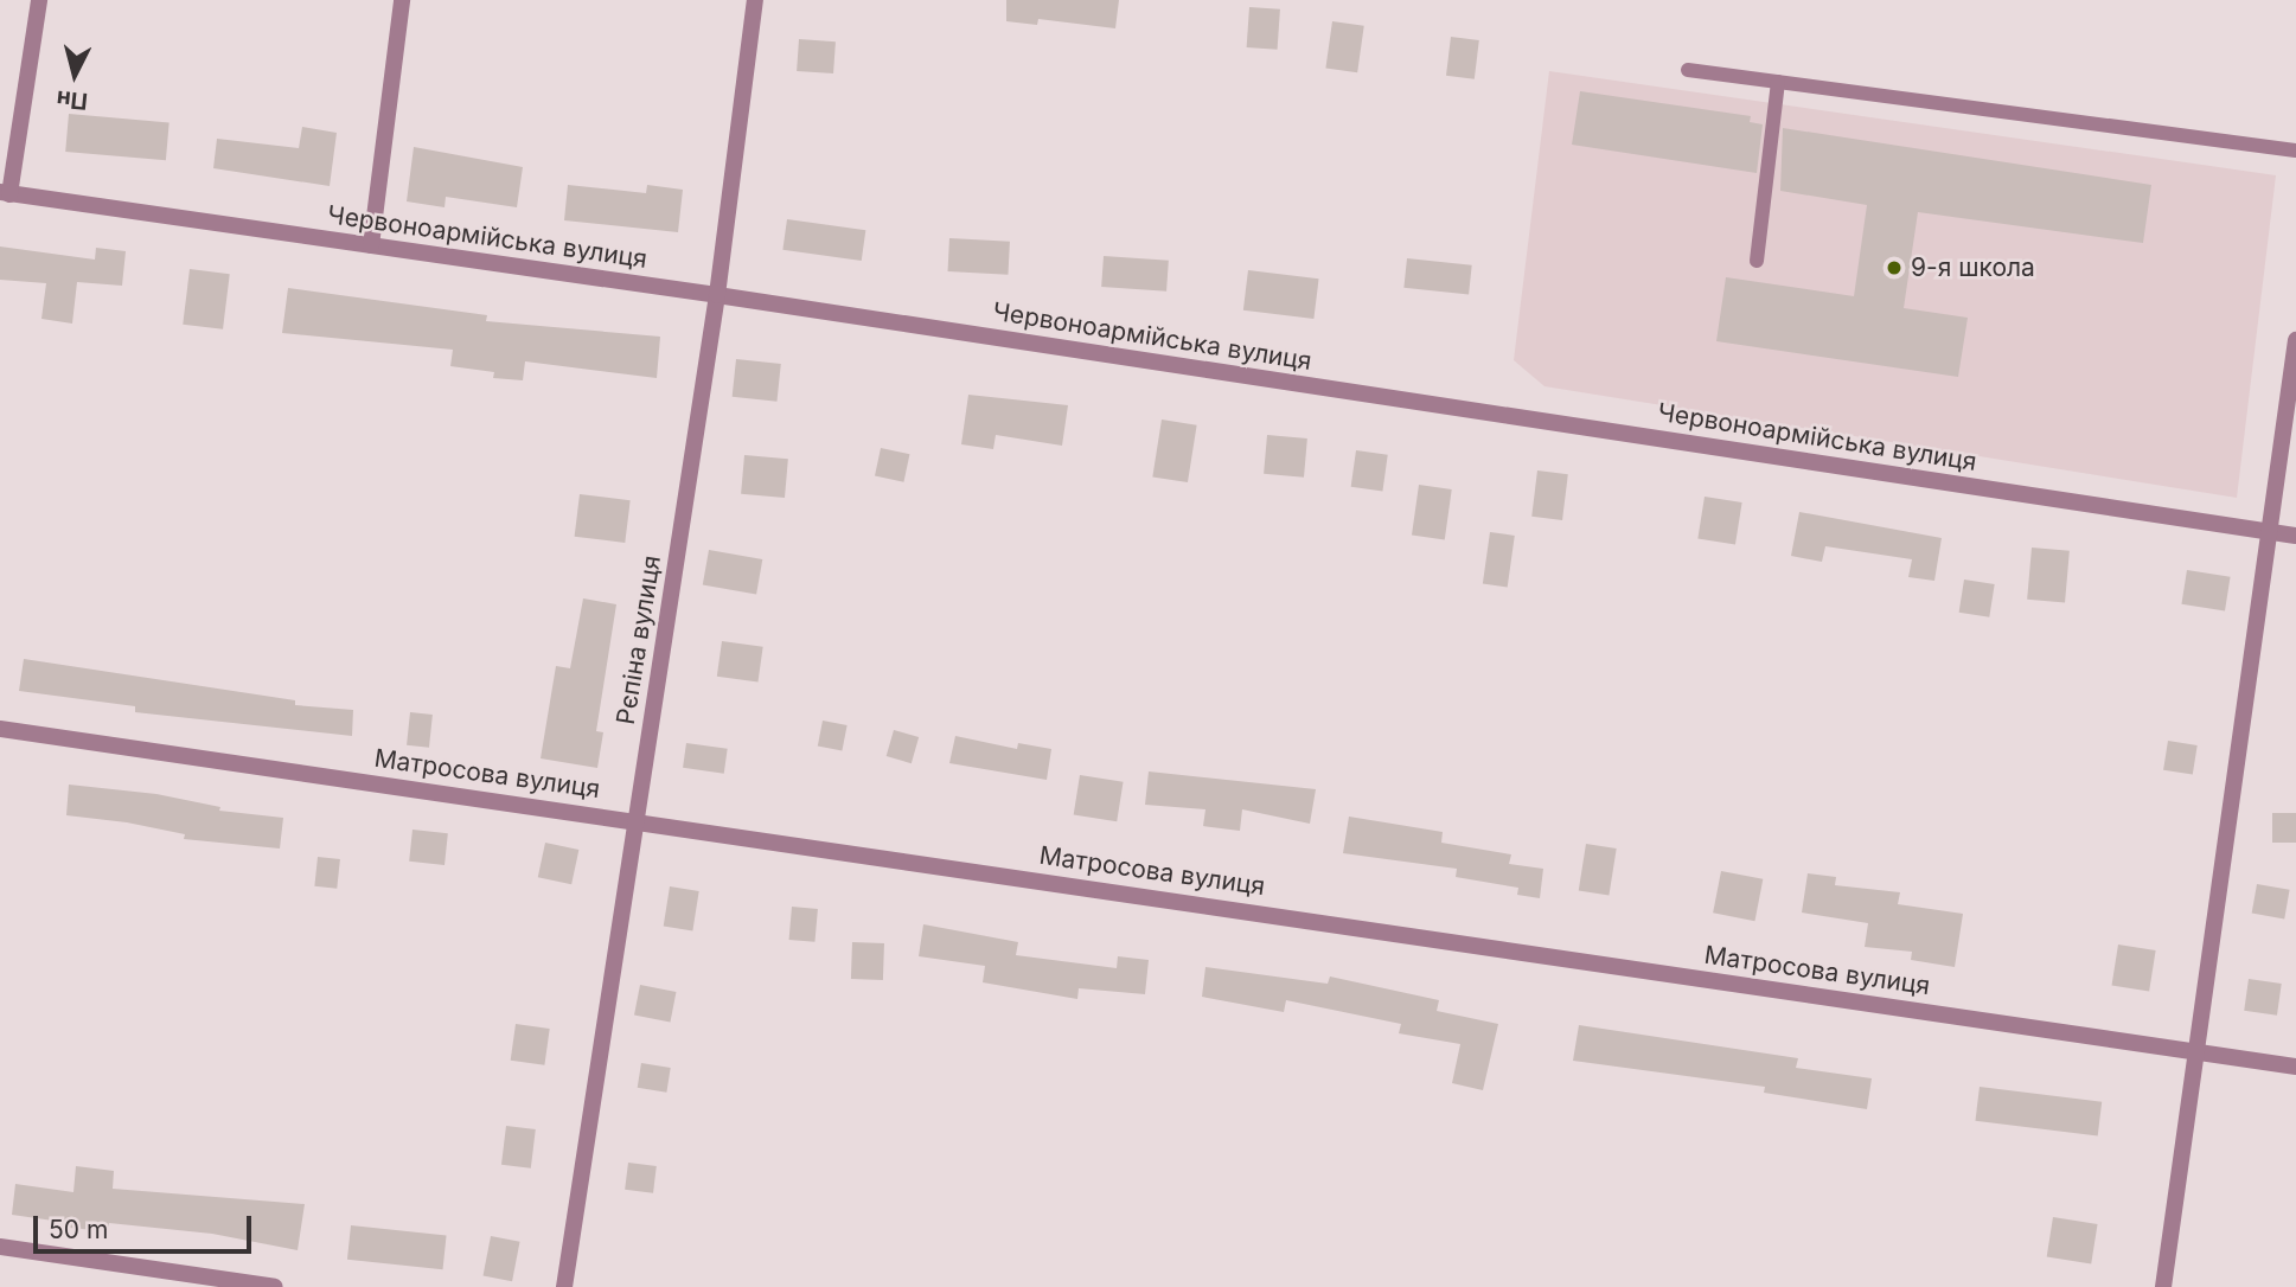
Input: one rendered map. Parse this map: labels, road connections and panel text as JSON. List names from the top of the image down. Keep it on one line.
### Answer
{"streets":{"street":["Червоноармійська вулиця","Рєпіна вулиця","Матросова вулиця"]},"crossings":[["Червоноармійська вулиця","Рєпіна вулиця"],["Рєпіна вулиця","Матросова вулиця"]],"places":["9-я школа"],"scale_bar":"50 m","north":"bottom"}
